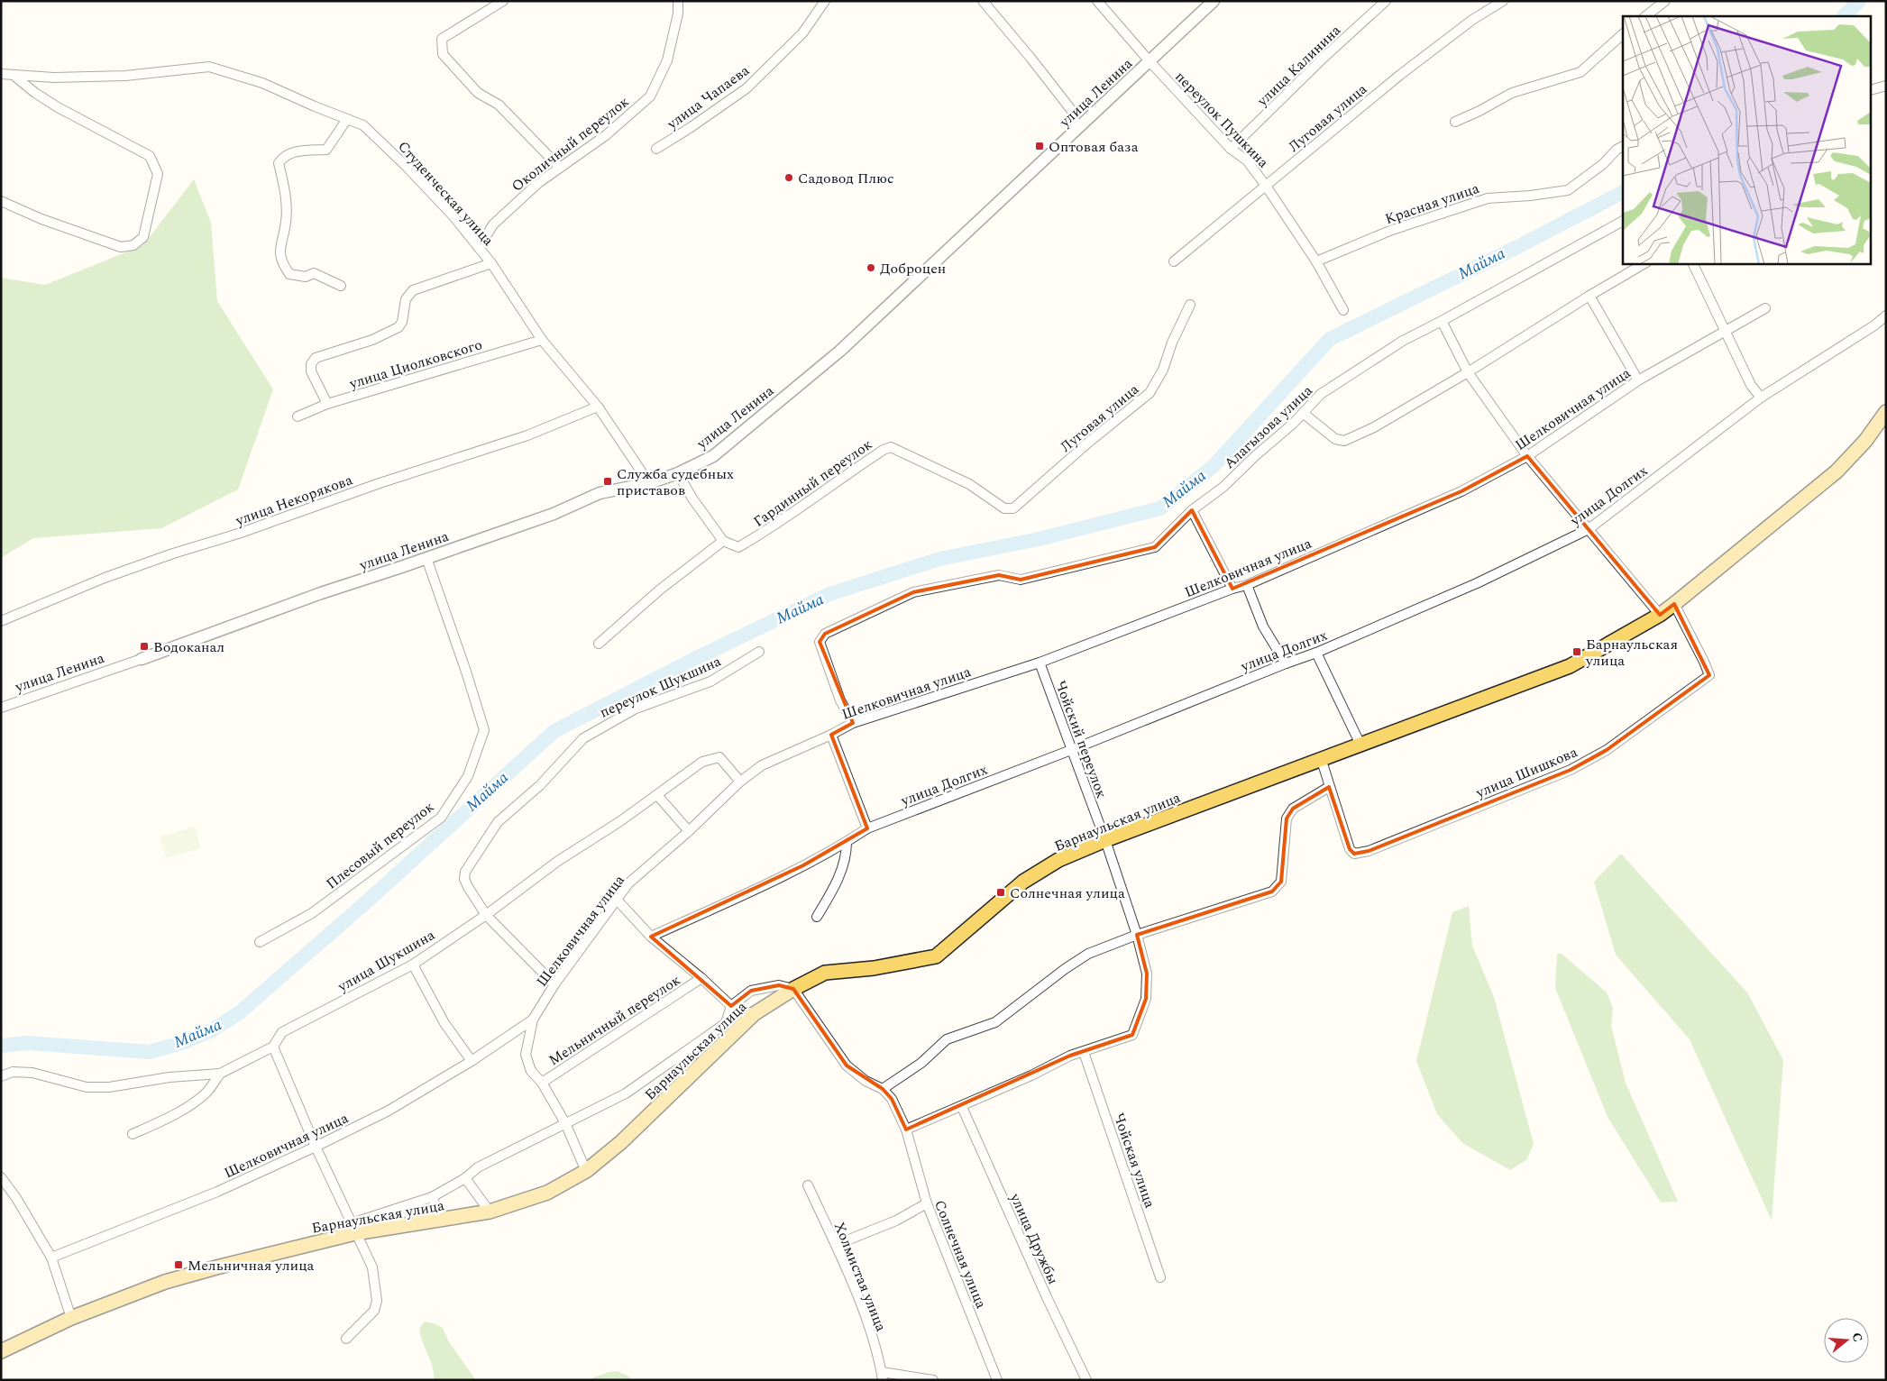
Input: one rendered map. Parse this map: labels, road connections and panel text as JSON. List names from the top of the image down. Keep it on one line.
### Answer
{"streets":{"main road":["Барнаульская улица"],"street":["улица Калинина","улица Ленина","улица Чапаева","Луговая улица","переулок Пушкина","Околичный переулок","Студенческая улица","Красная улица","улица Циолковского","Шелковичная улица","Алагызова улица","Гардинный переулок","улица Долгих","улица Некорякова","переулок Шукшина","Чойский переулок","улица Шишкова","Плесовый переулок","улица Шукшина","Мельничный переулок","Чойская улица","улица Дружбы","Солнечная улица","Холмистая улица"]},"crossings":[["улица Калинина","переулок Пушкина"],["улица Ленина","переулок Пушкина"],["улица Ленина","Студенческая улица"],["улица Ленина","Плесовый переулок"],["Луговая улица","переулок Пушкина"],["Луговая улица","Гардинный переулок"],["переулок Пушкина","Красная улица"],["Околичный переулок","Студенческая улица"],["Студенческая улица","улица Циолковского"],["Студенческая улица","улица Некорякова"],["Шелковичная улица","Алагызова улица"],["Шелковичная улица","переулок Шукшина"],["Шелковичная улица","Чойский переулок"],["Шелковичная улица","улица Шукшина"],["улица Долгих","Чойский переулок"],["переулок Шукшина","улица Шукшина"],["Чойский переулок","Барнаульская улица"],["Чойский переулок","Чойская улица"],["Чойский переулок","улица Дружбы"],["Чойский переулок","Солнечная улица"],["улица Шишкова","Барнаульская улица"]],"water":["Майма"],"places":{"transit":["Оптовая база","Служба судебных приставов","Водоканал","Барнаульская улица","Солнечная улица","Мельничная улица"],"other":["Садовод Плюс","Доброцен"]},"north":"right"}
